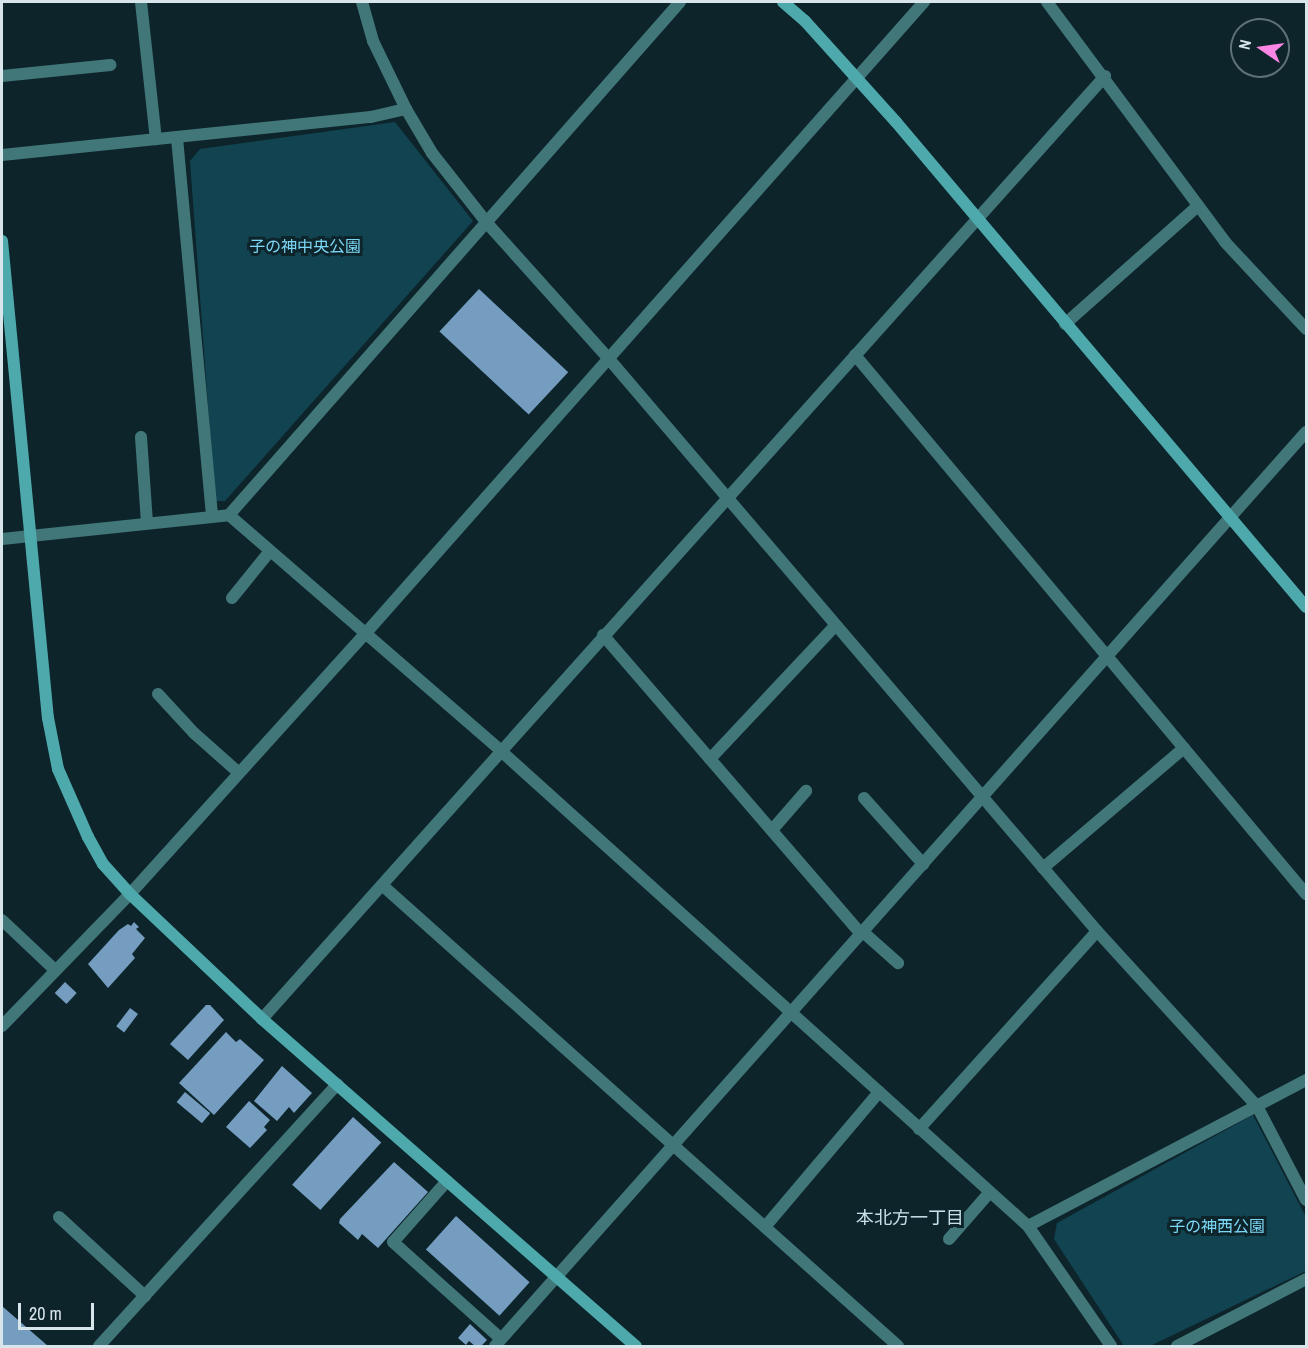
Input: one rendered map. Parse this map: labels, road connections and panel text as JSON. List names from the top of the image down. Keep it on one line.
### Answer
{"districts":["本北方一丁目"],"parks":["子の神中央公園","子の神西公園"],"scale_bar":"20 m","north":"left"}
